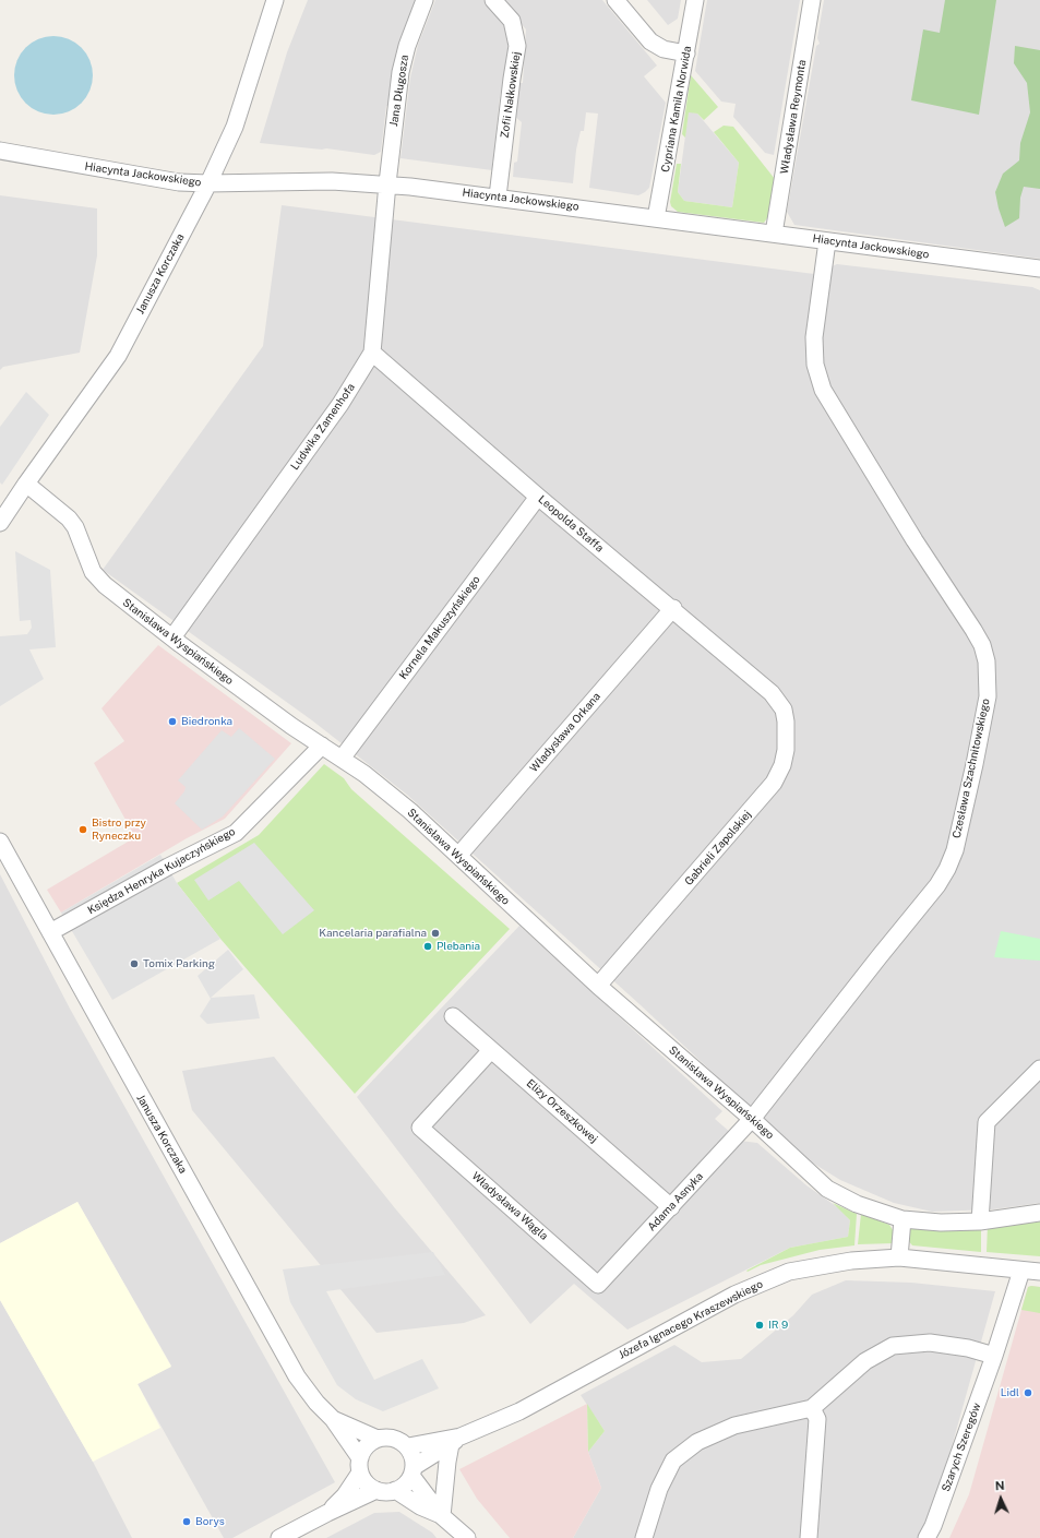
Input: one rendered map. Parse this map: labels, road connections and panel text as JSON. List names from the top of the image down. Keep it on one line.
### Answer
{"streets":{"street":["Jana Długosza","Zofii Nałkowskiej","Cypriana Kamila Norwida","Władysława Reymonta","Hiacynta Jackowskiego","Janusza Korczaka","Ludwika Zamenhofa","Leopolda Staffa","Kornela Makuszyńskiego","Stanisława Wyspiańskiego","Władysława Orkana","Czesława Szachnitowskiego","Gabrieli Zapolskiej","Księdza Henryka Kujaczyńskiego","Elizy Orzeszkowej","Adama Asnyka","Władysława Wągla","Józefa Ignacego Kraszewskiego","Szarych Szeregów"]},"crossings":[["Jana Długosza","Hiacynta Jackowskiego"],["Jana Długosza","Ludwika Zamenhofa"],["Zofii Nałkowskiej","Hiacynta Jackowskiego"],["Cypriana Kamila Norwida","Hiacynta Jackowskiego"],["Władysława Reymonta","Hiacynta Jackowskiego"],["Hiacynta Jackowskiego","Janusza Korczaka"],["Hiacynta Jackowskiego","Ludwika Zamenhofa"],["Hiacynta Jackowskiego","Czesława Szachnitowskiego"],["Janusza Korczaka","Stanisława Wyspiańskiego"],["Janusza Korczaka","Księdza Henryka Kujaczyńskiego"],["Janusza Korczaka","Józefa Ignacego Kraszewskiego"],["Ludwika Zamenhofa","Leopolda Staffa"],["Ludwika Zamenhofa","Stanisława Wyspiańskiego"],["Leopolda Staffa","Kornela Makuszyńskiego"],["Leopolda Staffa","Władysława Orkana"],["Leopolda Staffa","Gabrieli Zapolskiej"],["Kornela Makuszyńskiego","Stanisława Wyspiańskiego"],["Stanisława Wyspiańskiego","Władysława Orkana"],["Stanisława Wyspiańskiego","Czesława Szachnitowskiego"],["Stanisława Wyspiańskiego","Gabrieli Zapolskiej"],["Stanisława Wyspiańskiego","Księdza Henryka Kujaczyńskiego"],["Stanisława Wyspiańskiego","Adama Asnyka"],["Czesława Szachnitowskiego","Adama Asnyka"],["Elizy Orzeszkowej","Adama Asnyka"],["Elizy Orzeszkowej","Władysława Wągla"],["Adama Asnyka","Władysława Wągla"],["Józefa Ignacego Kraszewskiego","Szarych Szeregów"]],"places":["Biedronka","Bistro przy Ryneczku","Kancelaria parafialna","Plebania","Tomix Parking","IR 9","Lidl","Borys"],"north":"top"}
